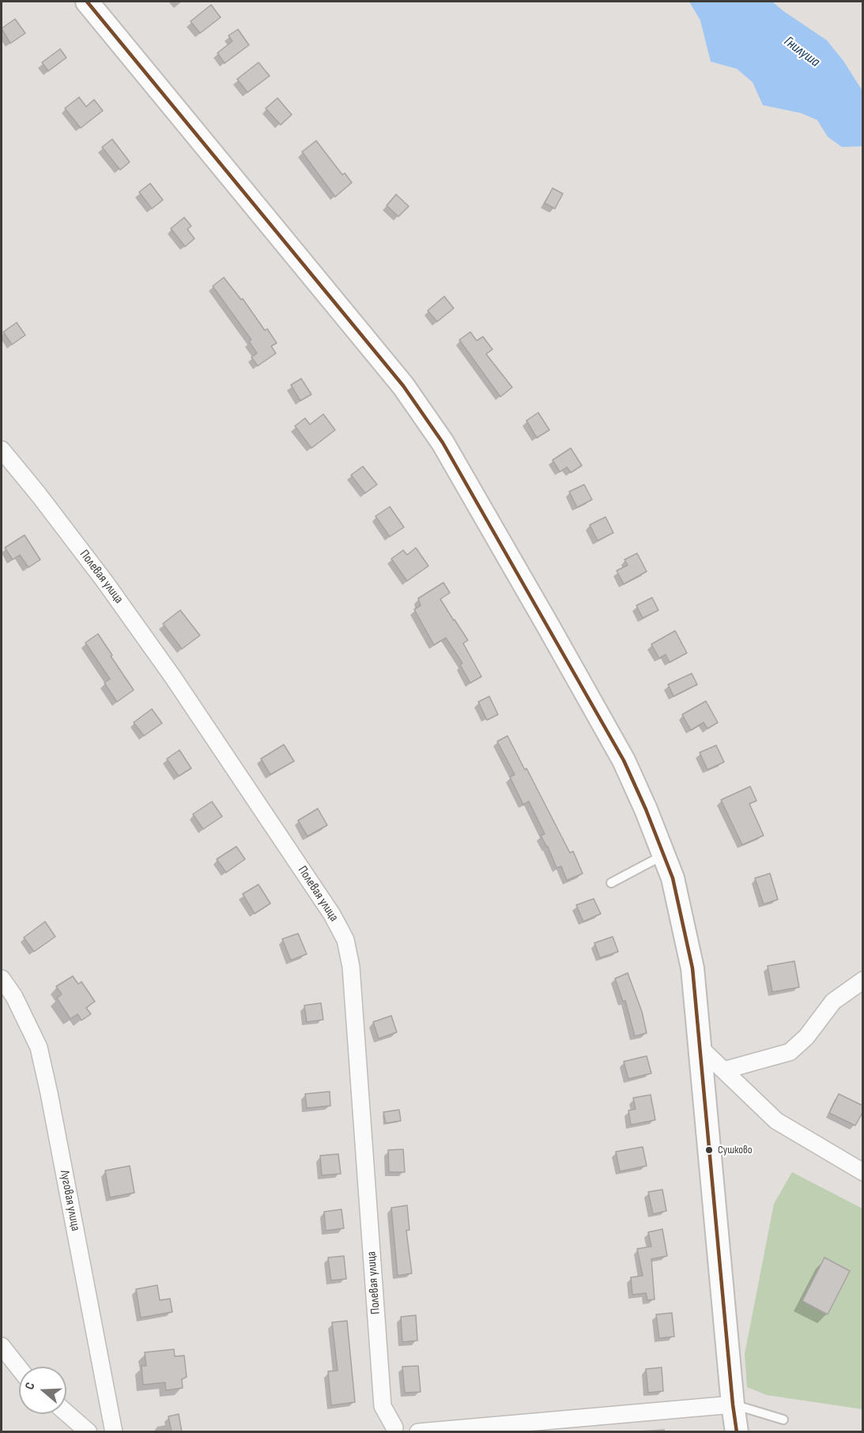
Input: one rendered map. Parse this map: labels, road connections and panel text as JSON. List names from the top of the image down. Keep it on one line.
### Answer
{"streets":{"street":["Полевая улица","Луговая улица"]},"water":["Гнилуша"],"places":["Сушково"],"north":"left"}
